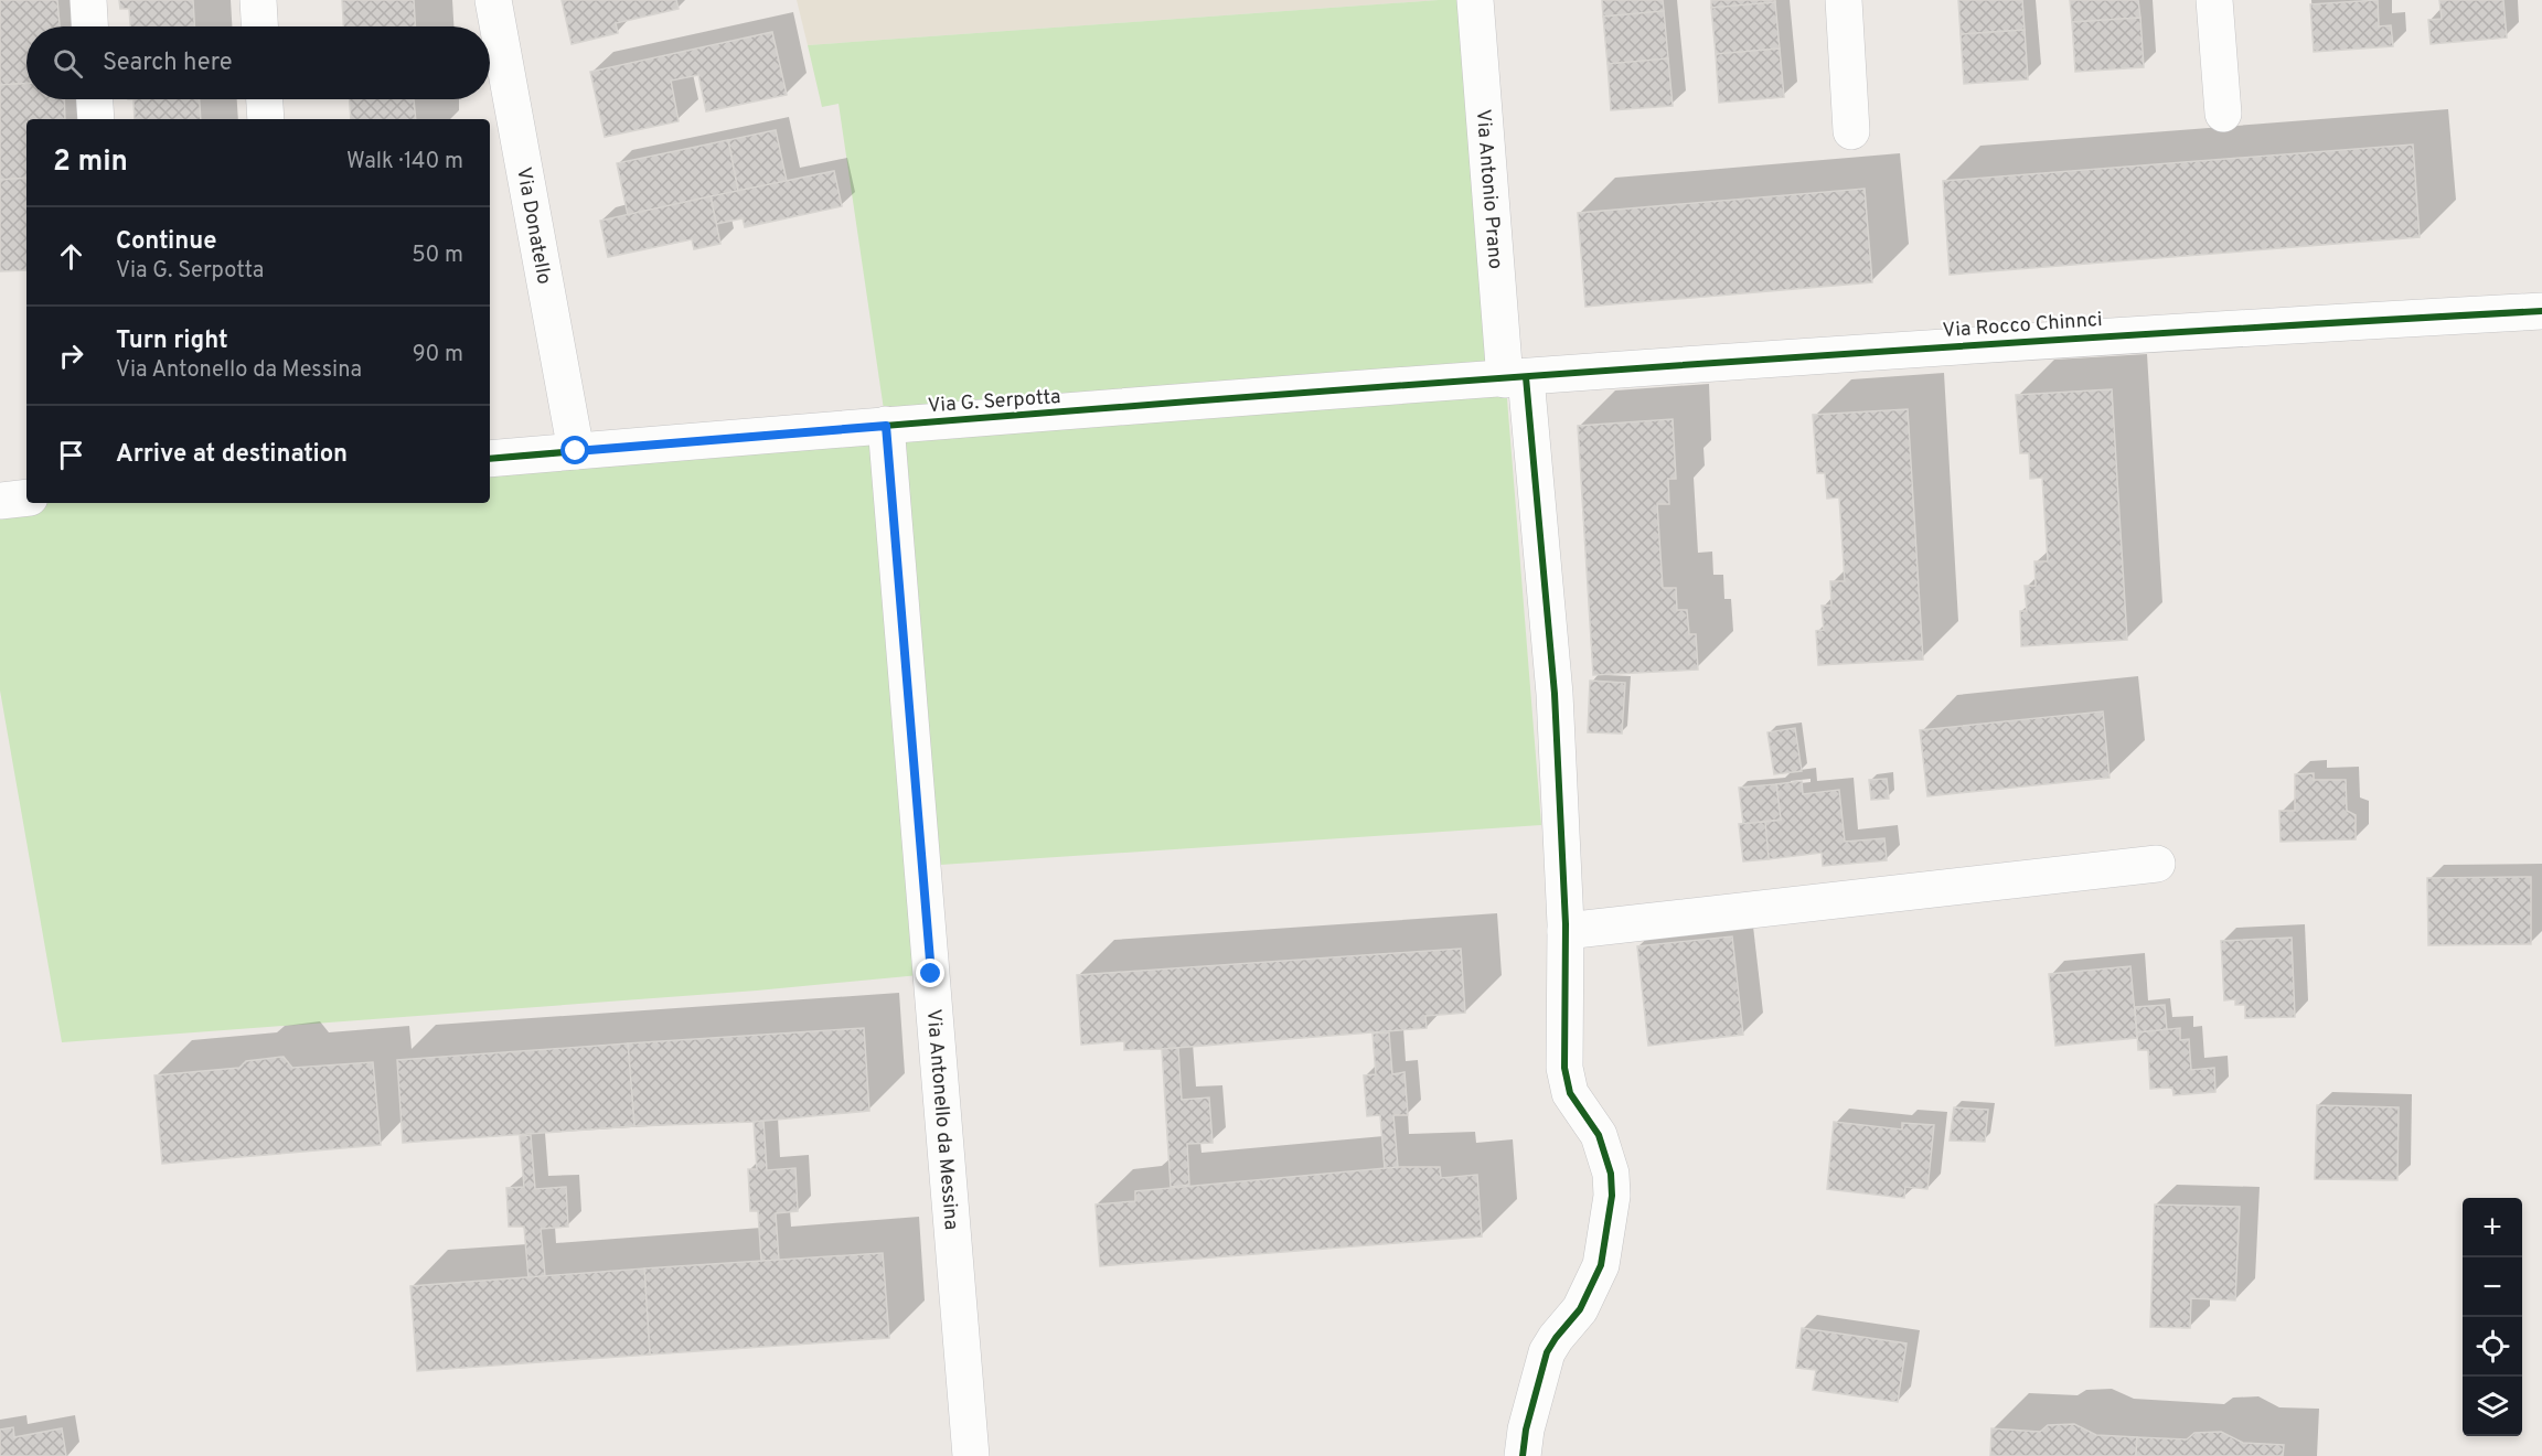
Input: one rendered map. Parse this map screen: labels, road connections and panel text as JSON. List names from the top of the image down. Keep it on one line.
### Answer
{"streets":{"street":["Via Antonio Prano","Via Donatello","Via Rocco Chinnci","Via G. Serpotta","Via Antonello da Messina"]},"crossings":[["Via Antonio Prano","Via Rocco Chinnci"],["Via Antonio Prano","Via G. Serpotta"],["Via Donatello","Via G. Serpotta"],["Via Rocco Chinnci","Via G. Serpotta"],["Via G. Serpotta","Via Antonello da Messina"]],"page":{"search":"Search here","heading":["2 min","Walk · 140 m"],"list":[["Continue","Via G. Serpotta","50 m"],["Turn right","Via Antonello da Messina","90 m"],"Arrive at destination"],"map_buttons":["+","−"]}}
